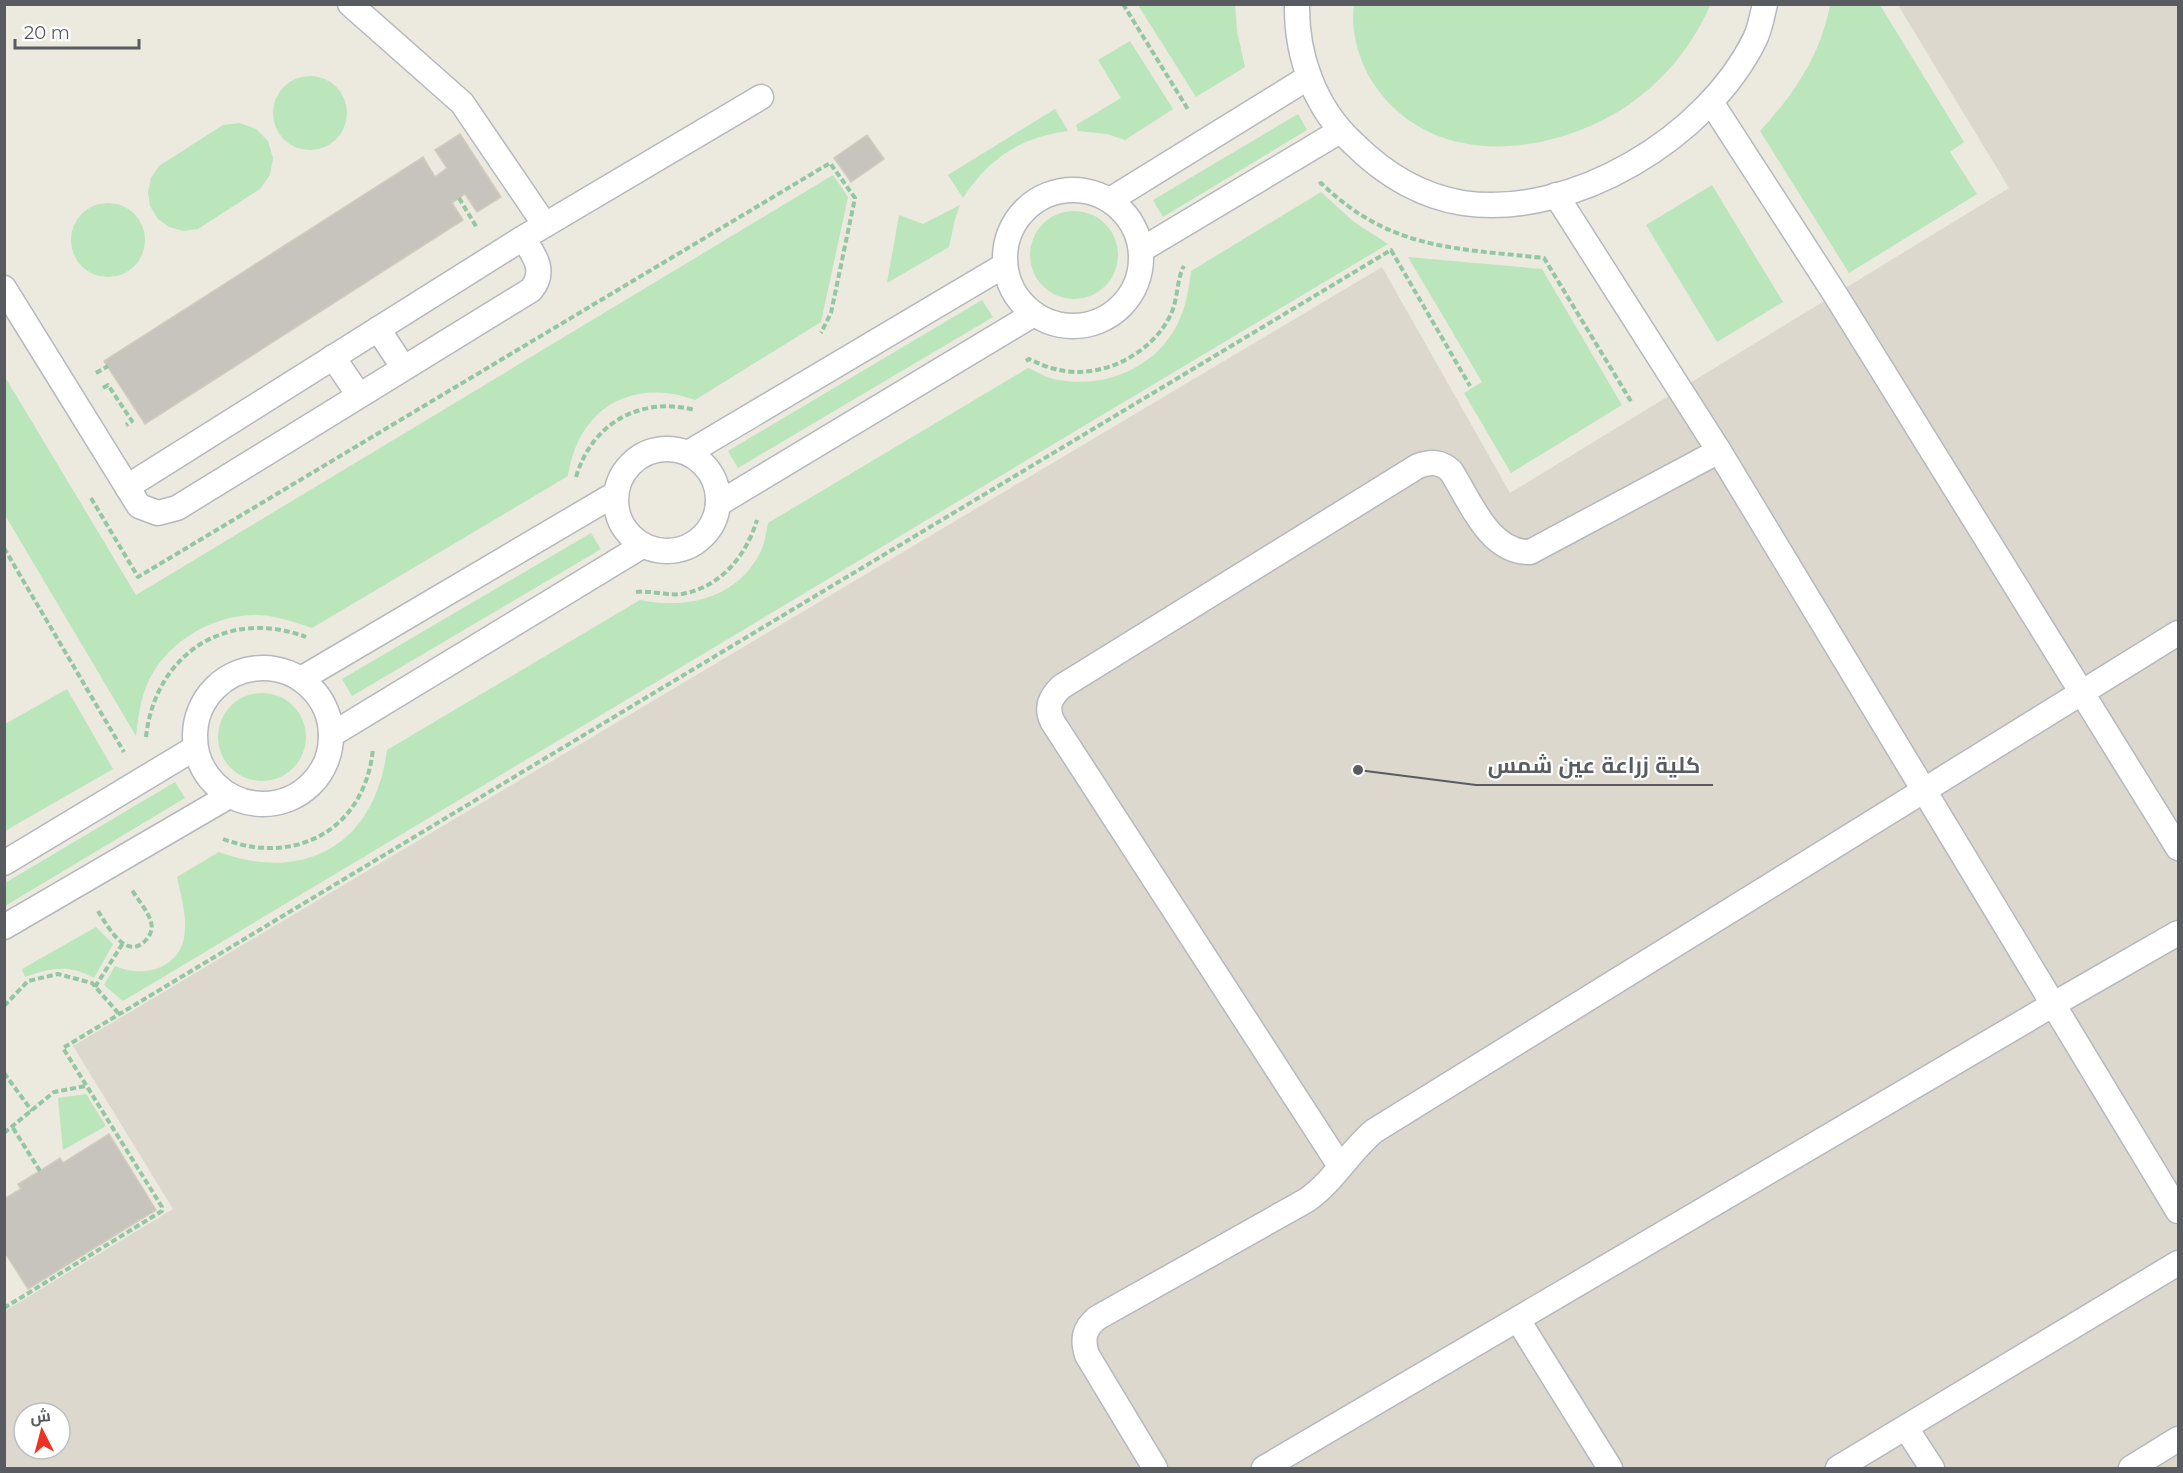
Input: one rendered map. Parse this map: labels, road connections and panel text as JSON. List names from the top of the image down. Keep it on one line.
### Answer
{"places":["كلية زراعة عين شمس"],"scale_bar":"20 m","north":"top"}
